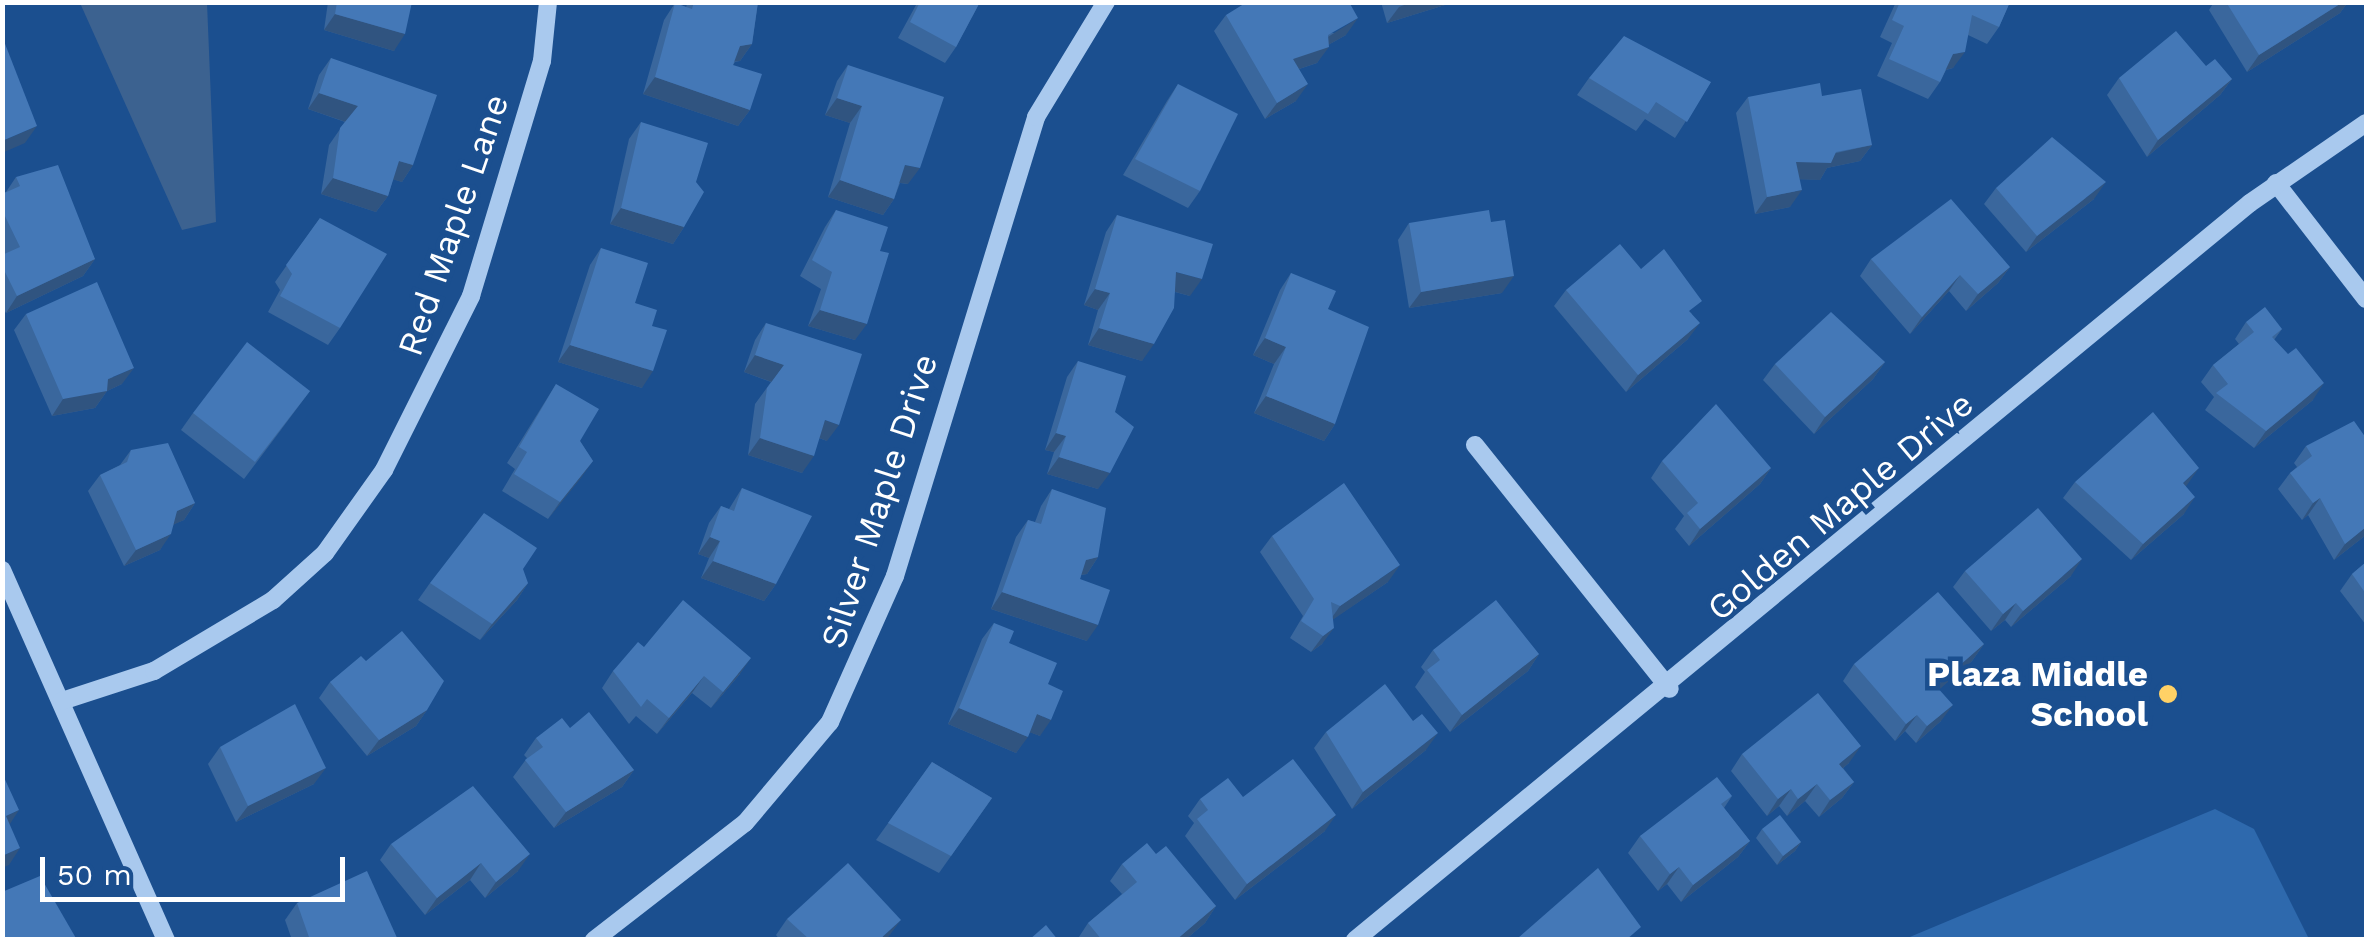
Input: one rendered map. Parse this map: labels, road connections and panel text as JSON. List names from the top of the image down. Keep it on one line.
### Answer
{"streets":{"street":["Red Maple Lane","Silver Maple Drive","Golden Maple Drive"]},"places":["Plaza Middle School"],"scale_bar":"50 m"}
